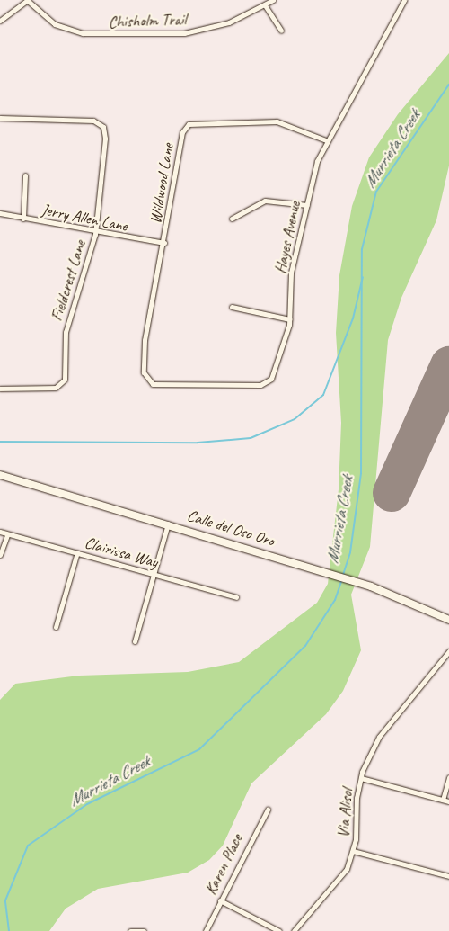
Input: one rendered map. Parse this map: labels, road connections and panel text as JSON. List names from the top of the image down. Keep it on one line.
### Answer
{"streets":{"main road":["Calle del Oso Oro"],"street":["Chisholm Trail","Wildwood Lane","Jerry Allen Lane","Hayes Avenue","Fieldcrest Lane","Clairissa Way","Via Alisol","Karen Place"]},"crossings":[["Wildwood Lane","Jerry Allen Lane"],["Wildwood Lane","Hayes Avenue"],["Jerry Allen Lane","Fieldcrest Lane"]],"water":["Murrieta Creek"]}
